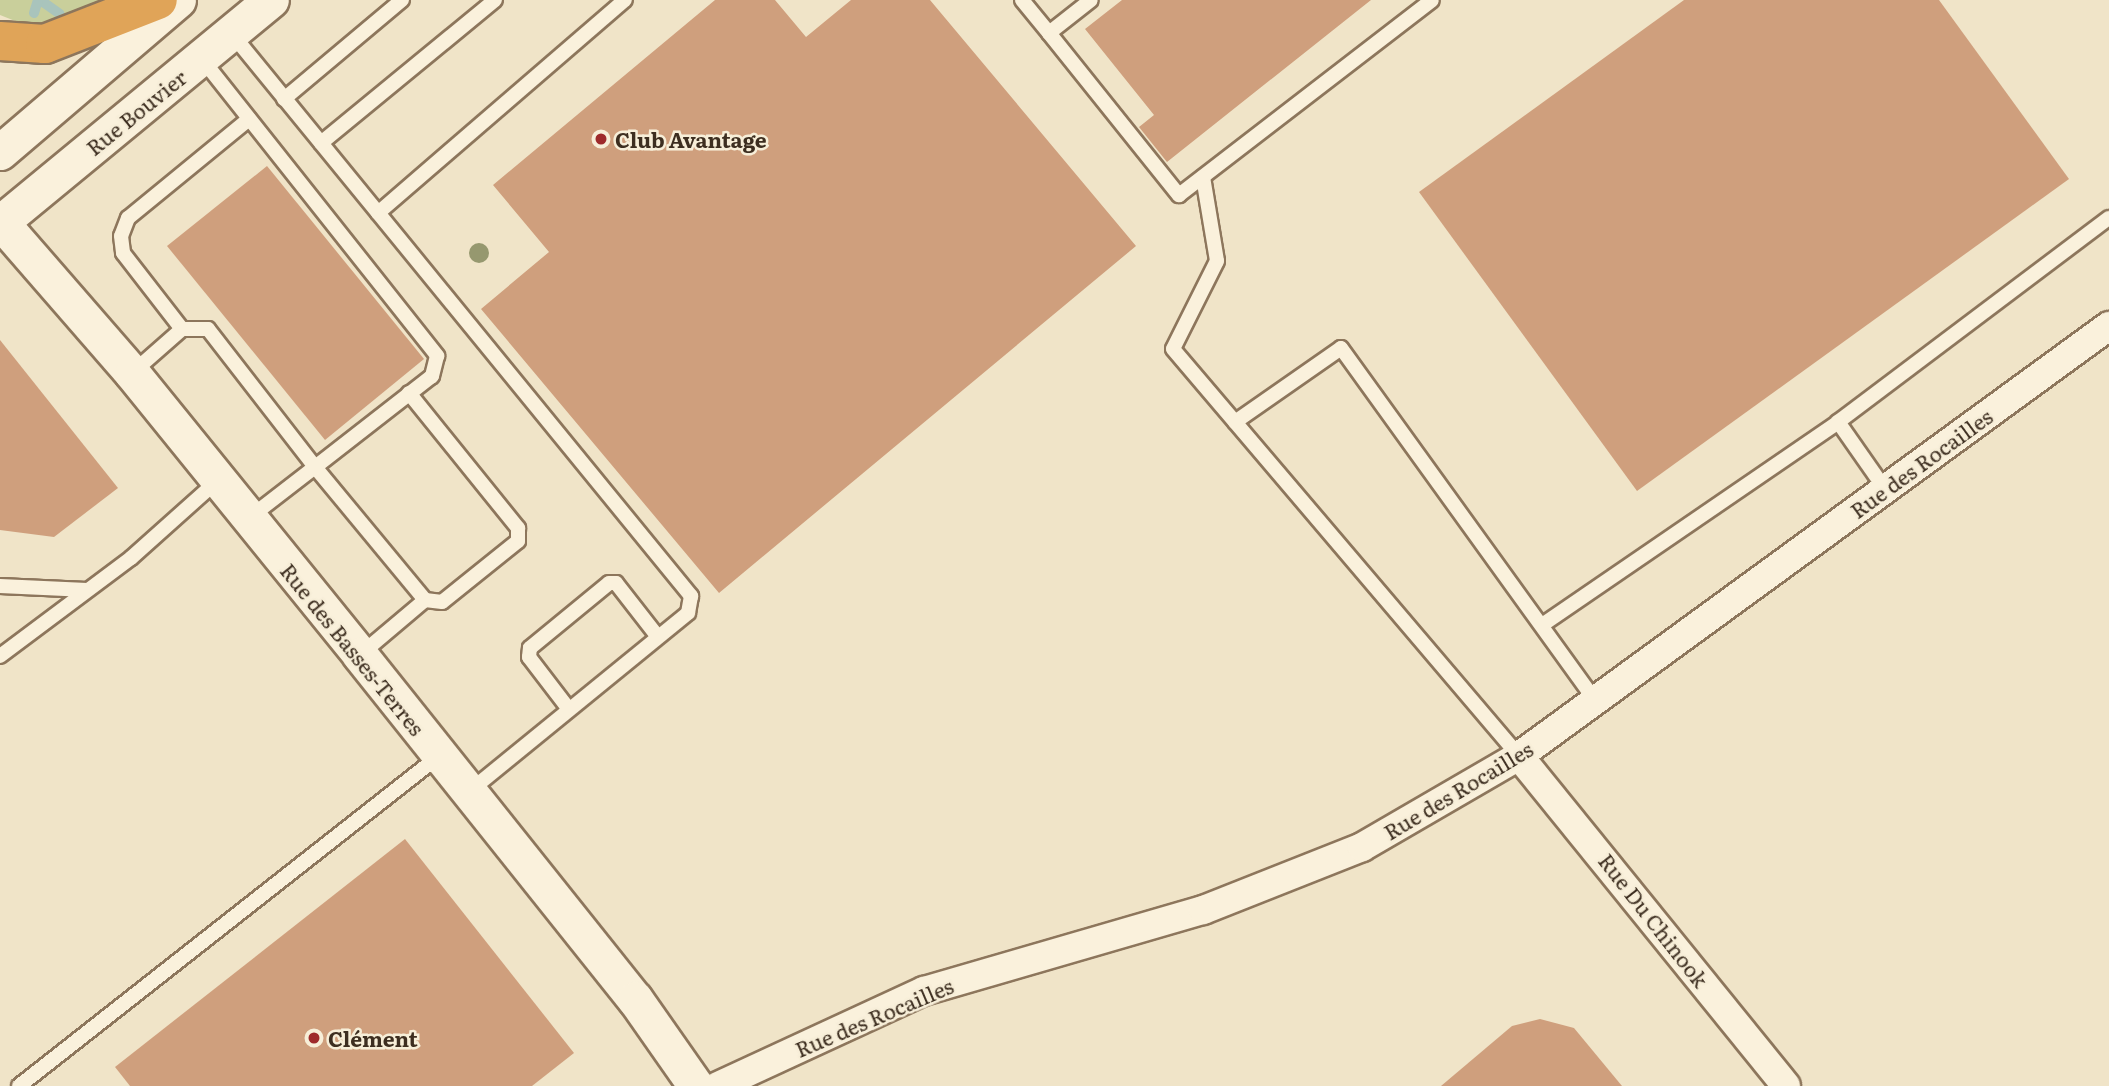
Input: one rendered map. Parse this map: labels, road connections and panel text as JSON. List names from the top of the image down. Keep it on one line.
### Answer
{"streets":{"street":["Rue Bouvier","Rue des Rocailles","Rue des Basses-Terres","Rue Du Chinook"]},"crossings":[["Rue Bouvier","Rue des Basses-Terres"],["Rue des Rocailles","Rue Du Chinook"]],"places":["Club Avantage","Clément"]}
